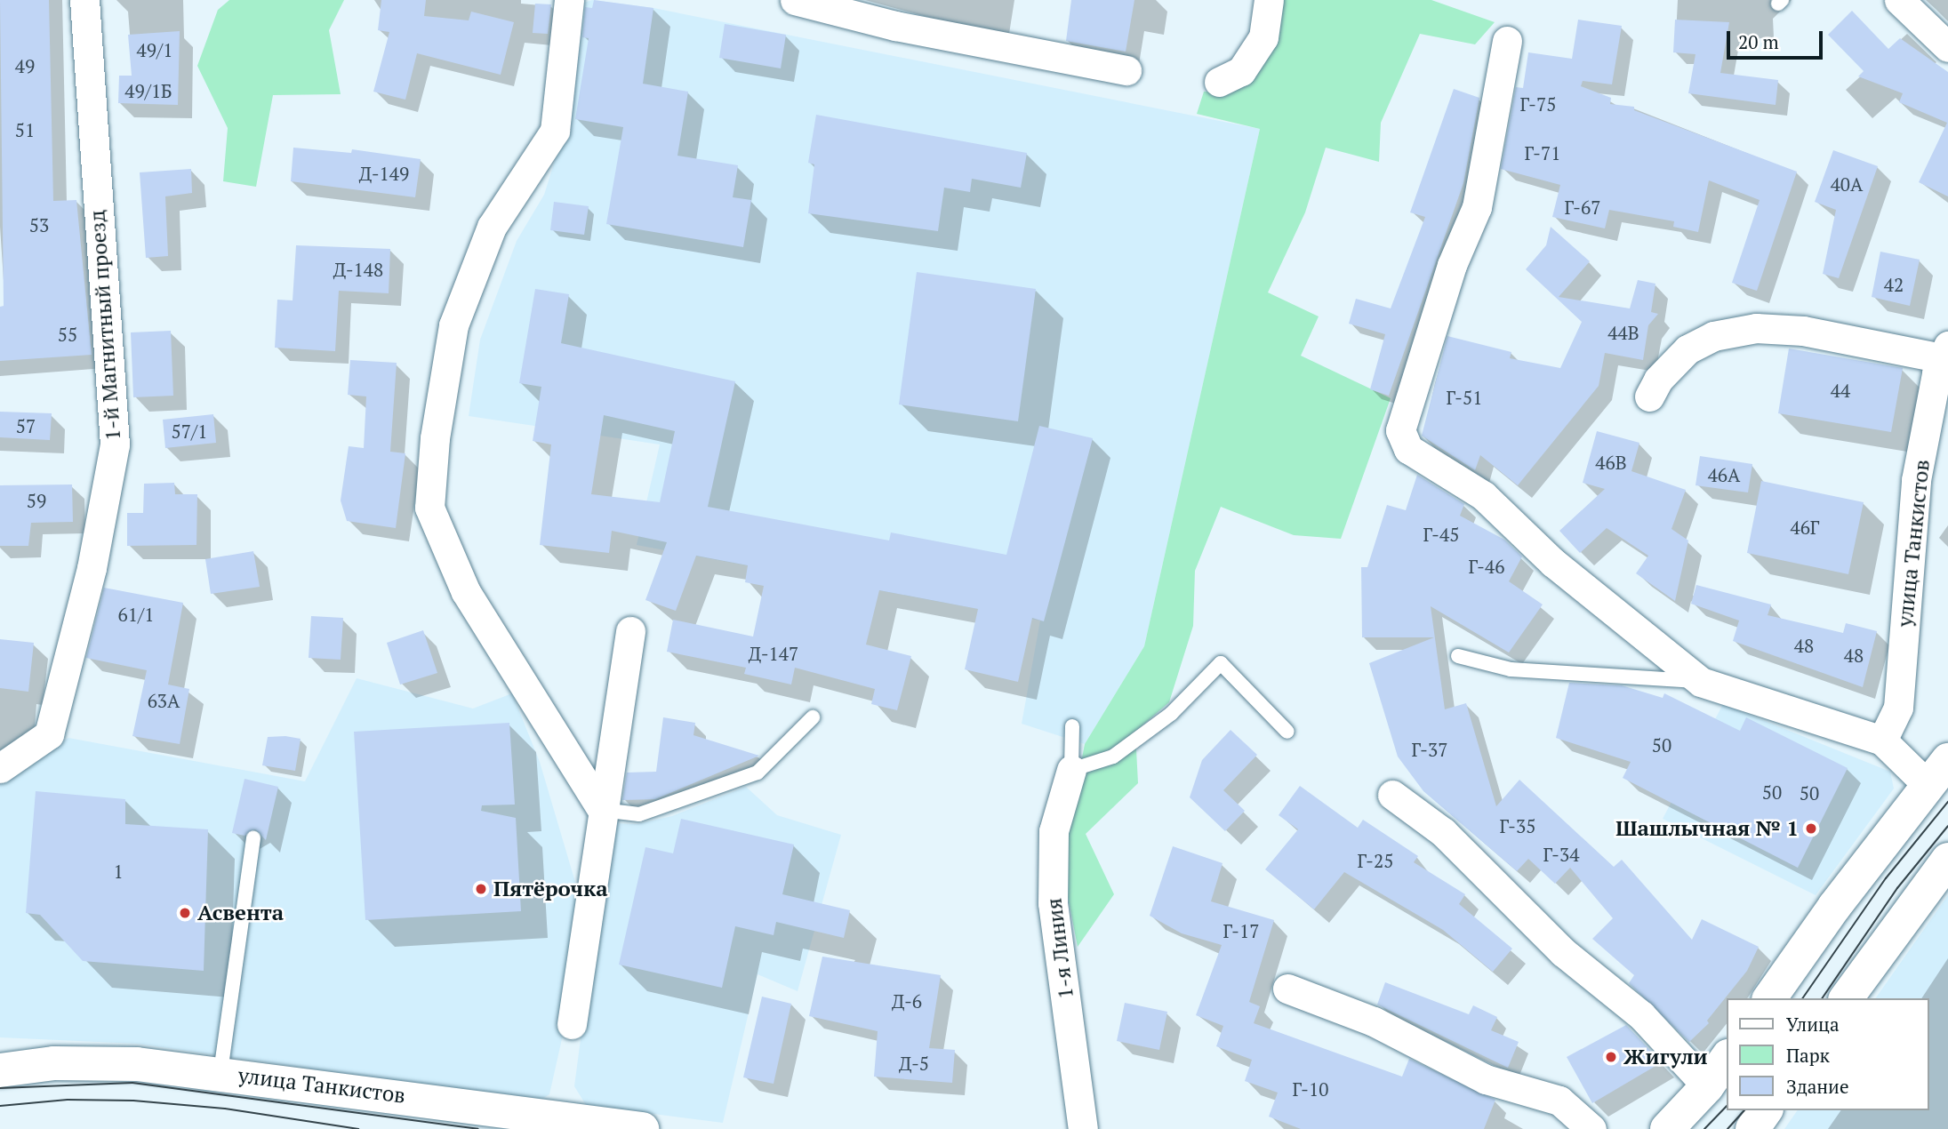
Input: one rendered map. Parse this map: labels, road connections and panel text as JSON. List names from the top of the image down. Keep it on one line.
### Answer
{"streets":{"main road":["улица Танкистов"],"street":["1-й Магнитный проезд","1-я Линия"]},"places":["Шашлычная № 1","Пятёрочка","Асвента","Жигули"],"house_numbers":["49/1","49","49/1Б","Г-75","51","Г-71","Д-149","40А","Г-67","53","Д-148","42","44В","55","44","Г-51","57","57/1","46В","46А","59","46Г","Г-45","Г-46","61/1","48","Д-147","48","63А","50","Г-37","50","50","Г-35","Г-34","Г-25","1","Г-17","Д-6","Д-5","Г-10"],"legend":["Улица","Парк","Здание"],"scale_bar":"20 m"}
